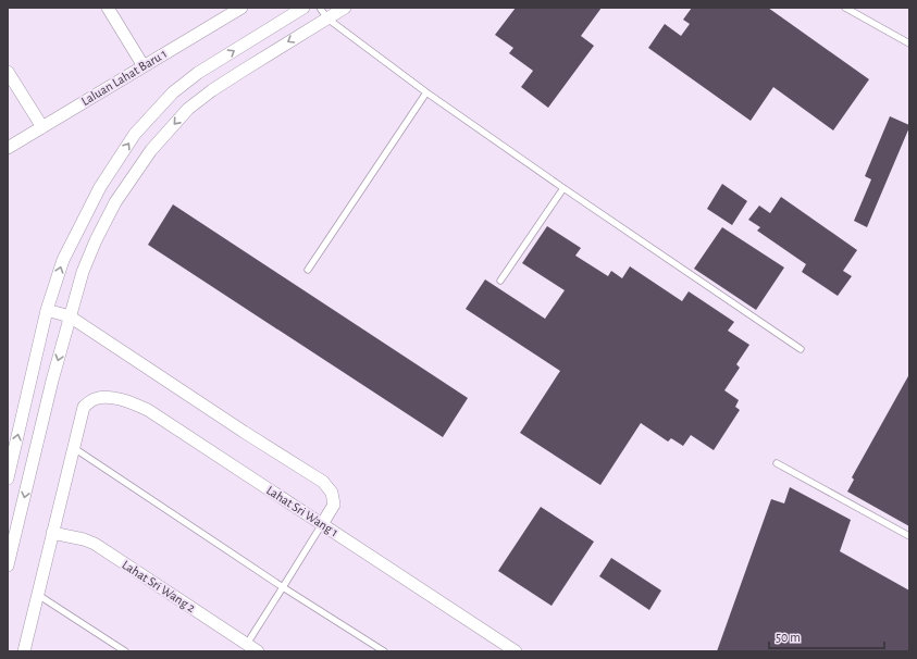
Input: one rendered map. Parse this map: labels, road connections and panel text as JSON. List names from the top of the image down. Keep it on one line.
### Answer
{"streets":{"street":["Laluan Lahat Baru 1","Lahat Sri Wang 1","Lahat Sri Wang 2"]},"scale_bar":"50 m"}
